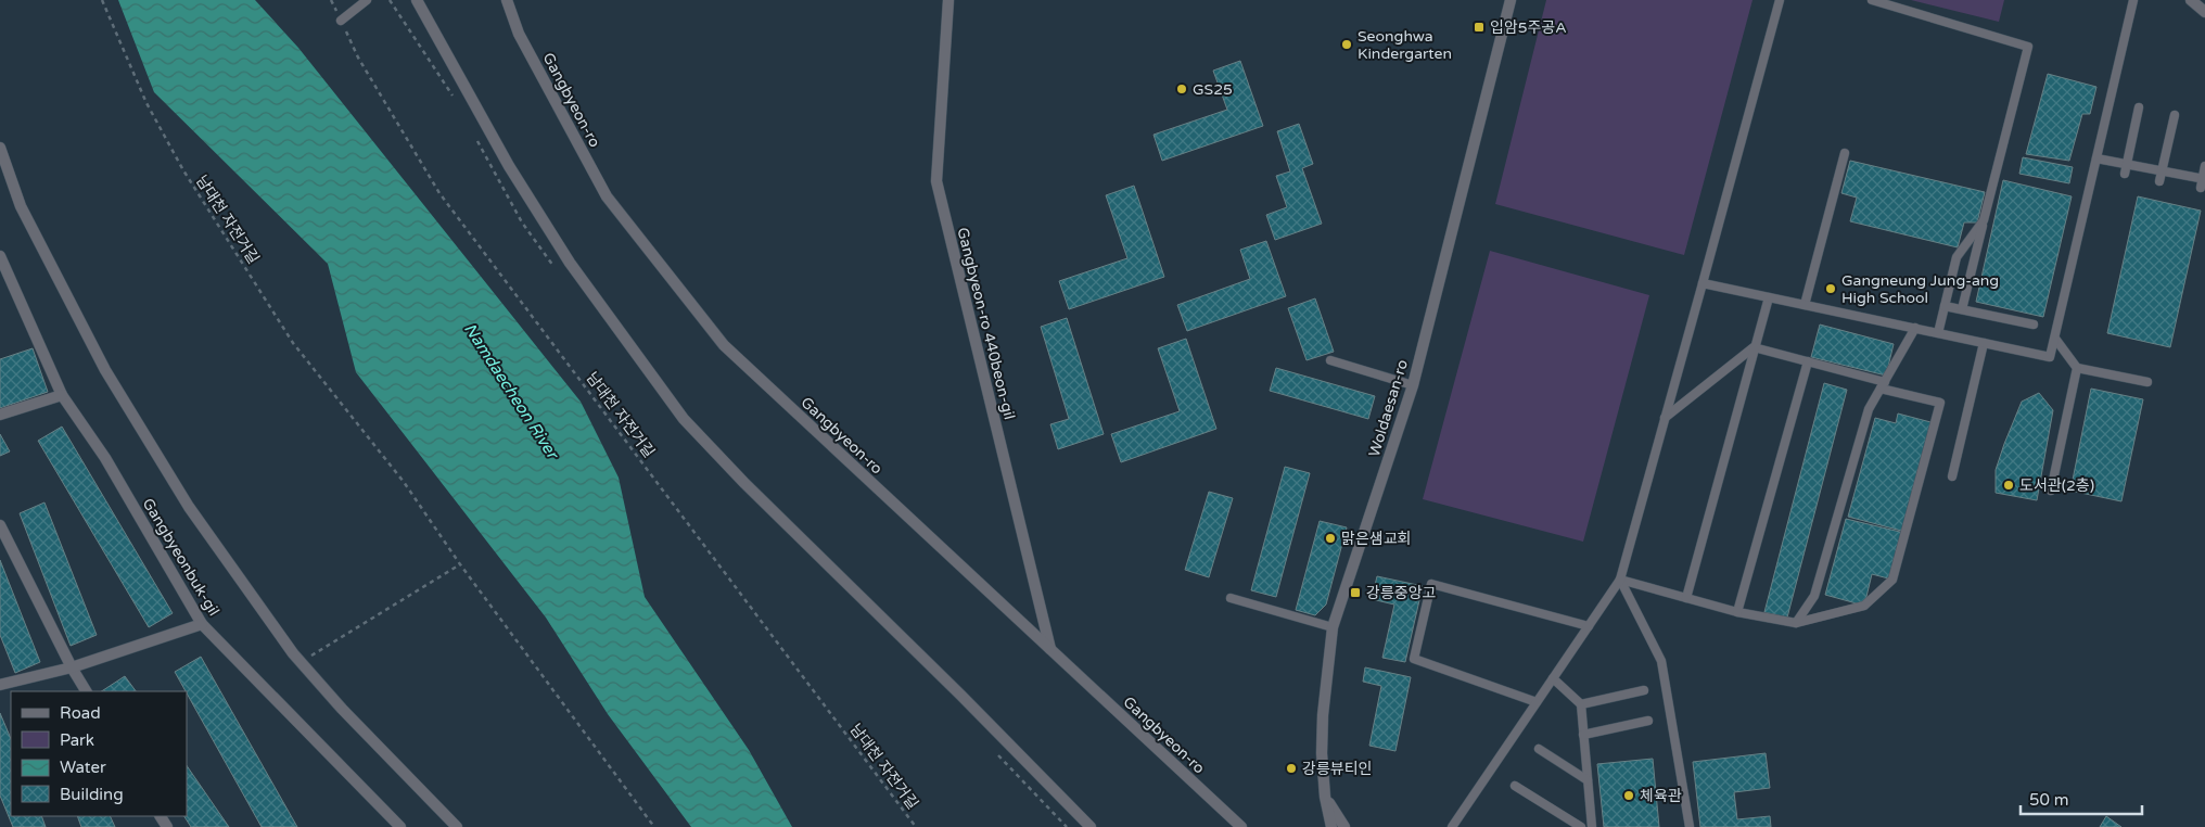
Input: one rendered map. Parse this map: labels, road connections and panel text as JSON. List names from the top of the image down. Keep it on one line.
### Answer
{"streets":{"street":["Gangbyeon-ro","Gangbyeon-ro 440beon-gil","Woldaesan-ro","Gangbyeonbuk-gil"],"path":["남대천 자전거길"]},"crossings":[["Gangbyeon-ro","Gangbyeon-ro 440beon-gil"]],"water":["Namdaecheon River"],"places":{"transit":["입암5주공A","강릉중앙고"],"other":["Seonghwa Kindergarten","GS25","Gangneung Jung-ang High School","도서관(2층)","맑은샘교회","강릉뷰티인","체육관"]},"legend":["Road","Park","Water","Building"],"scale_bar":"50 m"}
